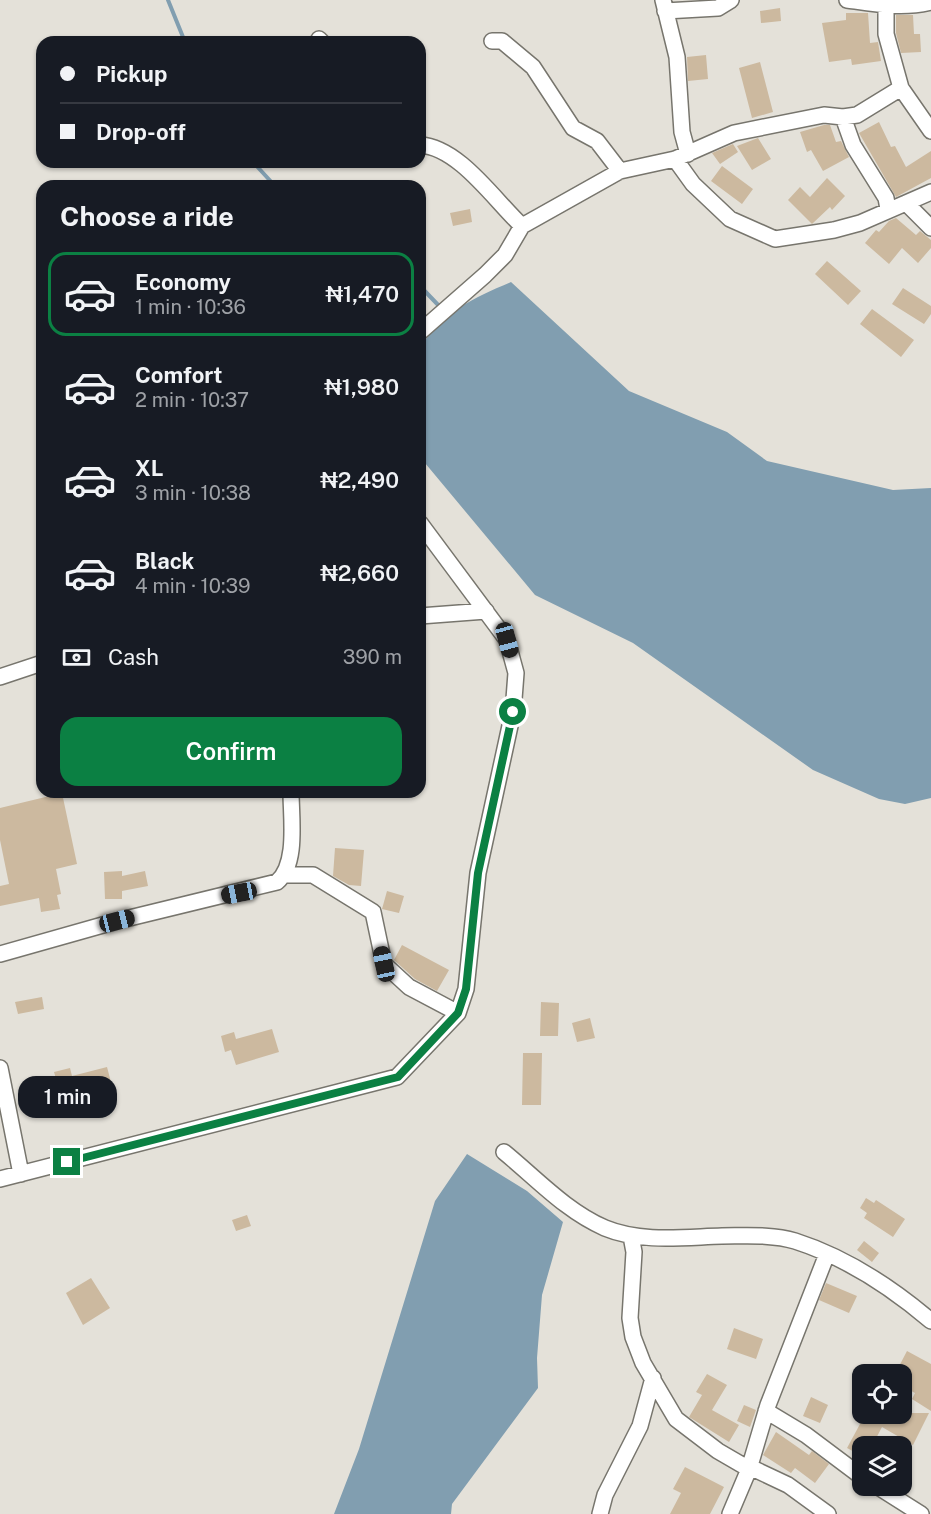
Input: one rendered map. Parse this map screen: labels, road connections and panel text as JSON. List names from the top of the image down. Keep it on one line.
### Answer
{"page":{"banner":["Pickup","Drop-off"],"heading":"Choose a ride","list":[{"name":"Economy","note":"1 min · 10:36","value":"₦1,470"},{"name":"Comfort","note":"2 min · 10:37","value":"₦1,980"},{"name":"XL","note":"3 min · 10:38","value":"₦2,490"},{"name":"Black","note":"4 min · 10:39","value":"₦2,660"}],"pay":["Cash","390 m"],"buttons":"Confirm","bubble":"1 min"}}
